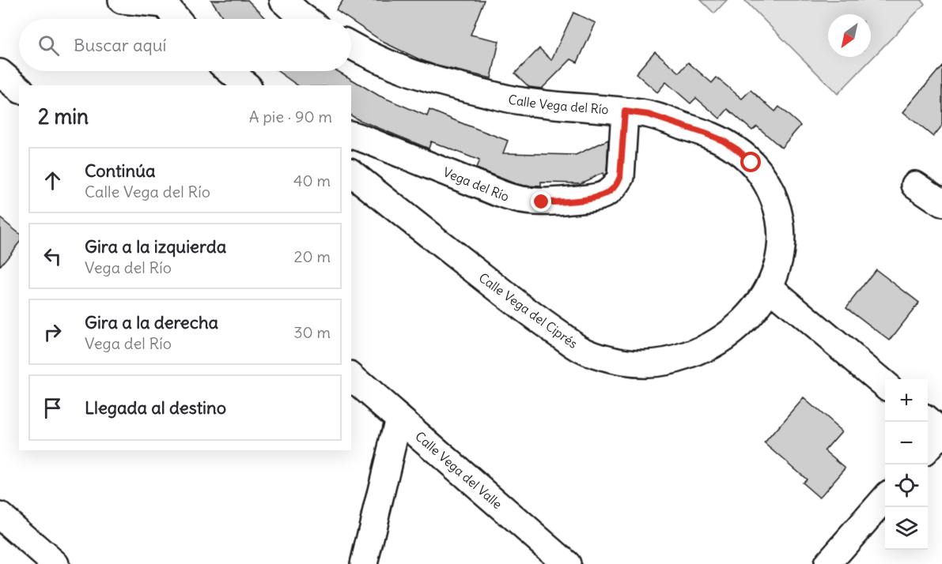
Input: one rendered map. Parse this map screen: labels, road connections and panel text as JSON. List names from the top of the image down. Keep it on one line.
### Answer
{"streets":{"street":["Calle Vega del Río","Vega del Río","Calle Vega del Ciprés","Calle Vega del Valle"]},"crossings":[["Calle Vega del Río","Vega del Río"],["Calle Vega del Río","Calle Vega del Ciprés"]],"north":"bottom left","page":{"search":"Buscar aquí","heading":["2 min","A pie · 90 m"],"list":[["Continúa","Calle Vega del Río","40 m"],["Gira a la izquierda","Vega del Río","20 m"],["Gira a la derecha","Vega del Río","30 m"],"Llegada al destino"],"map_buttons":["+","−"]}}
